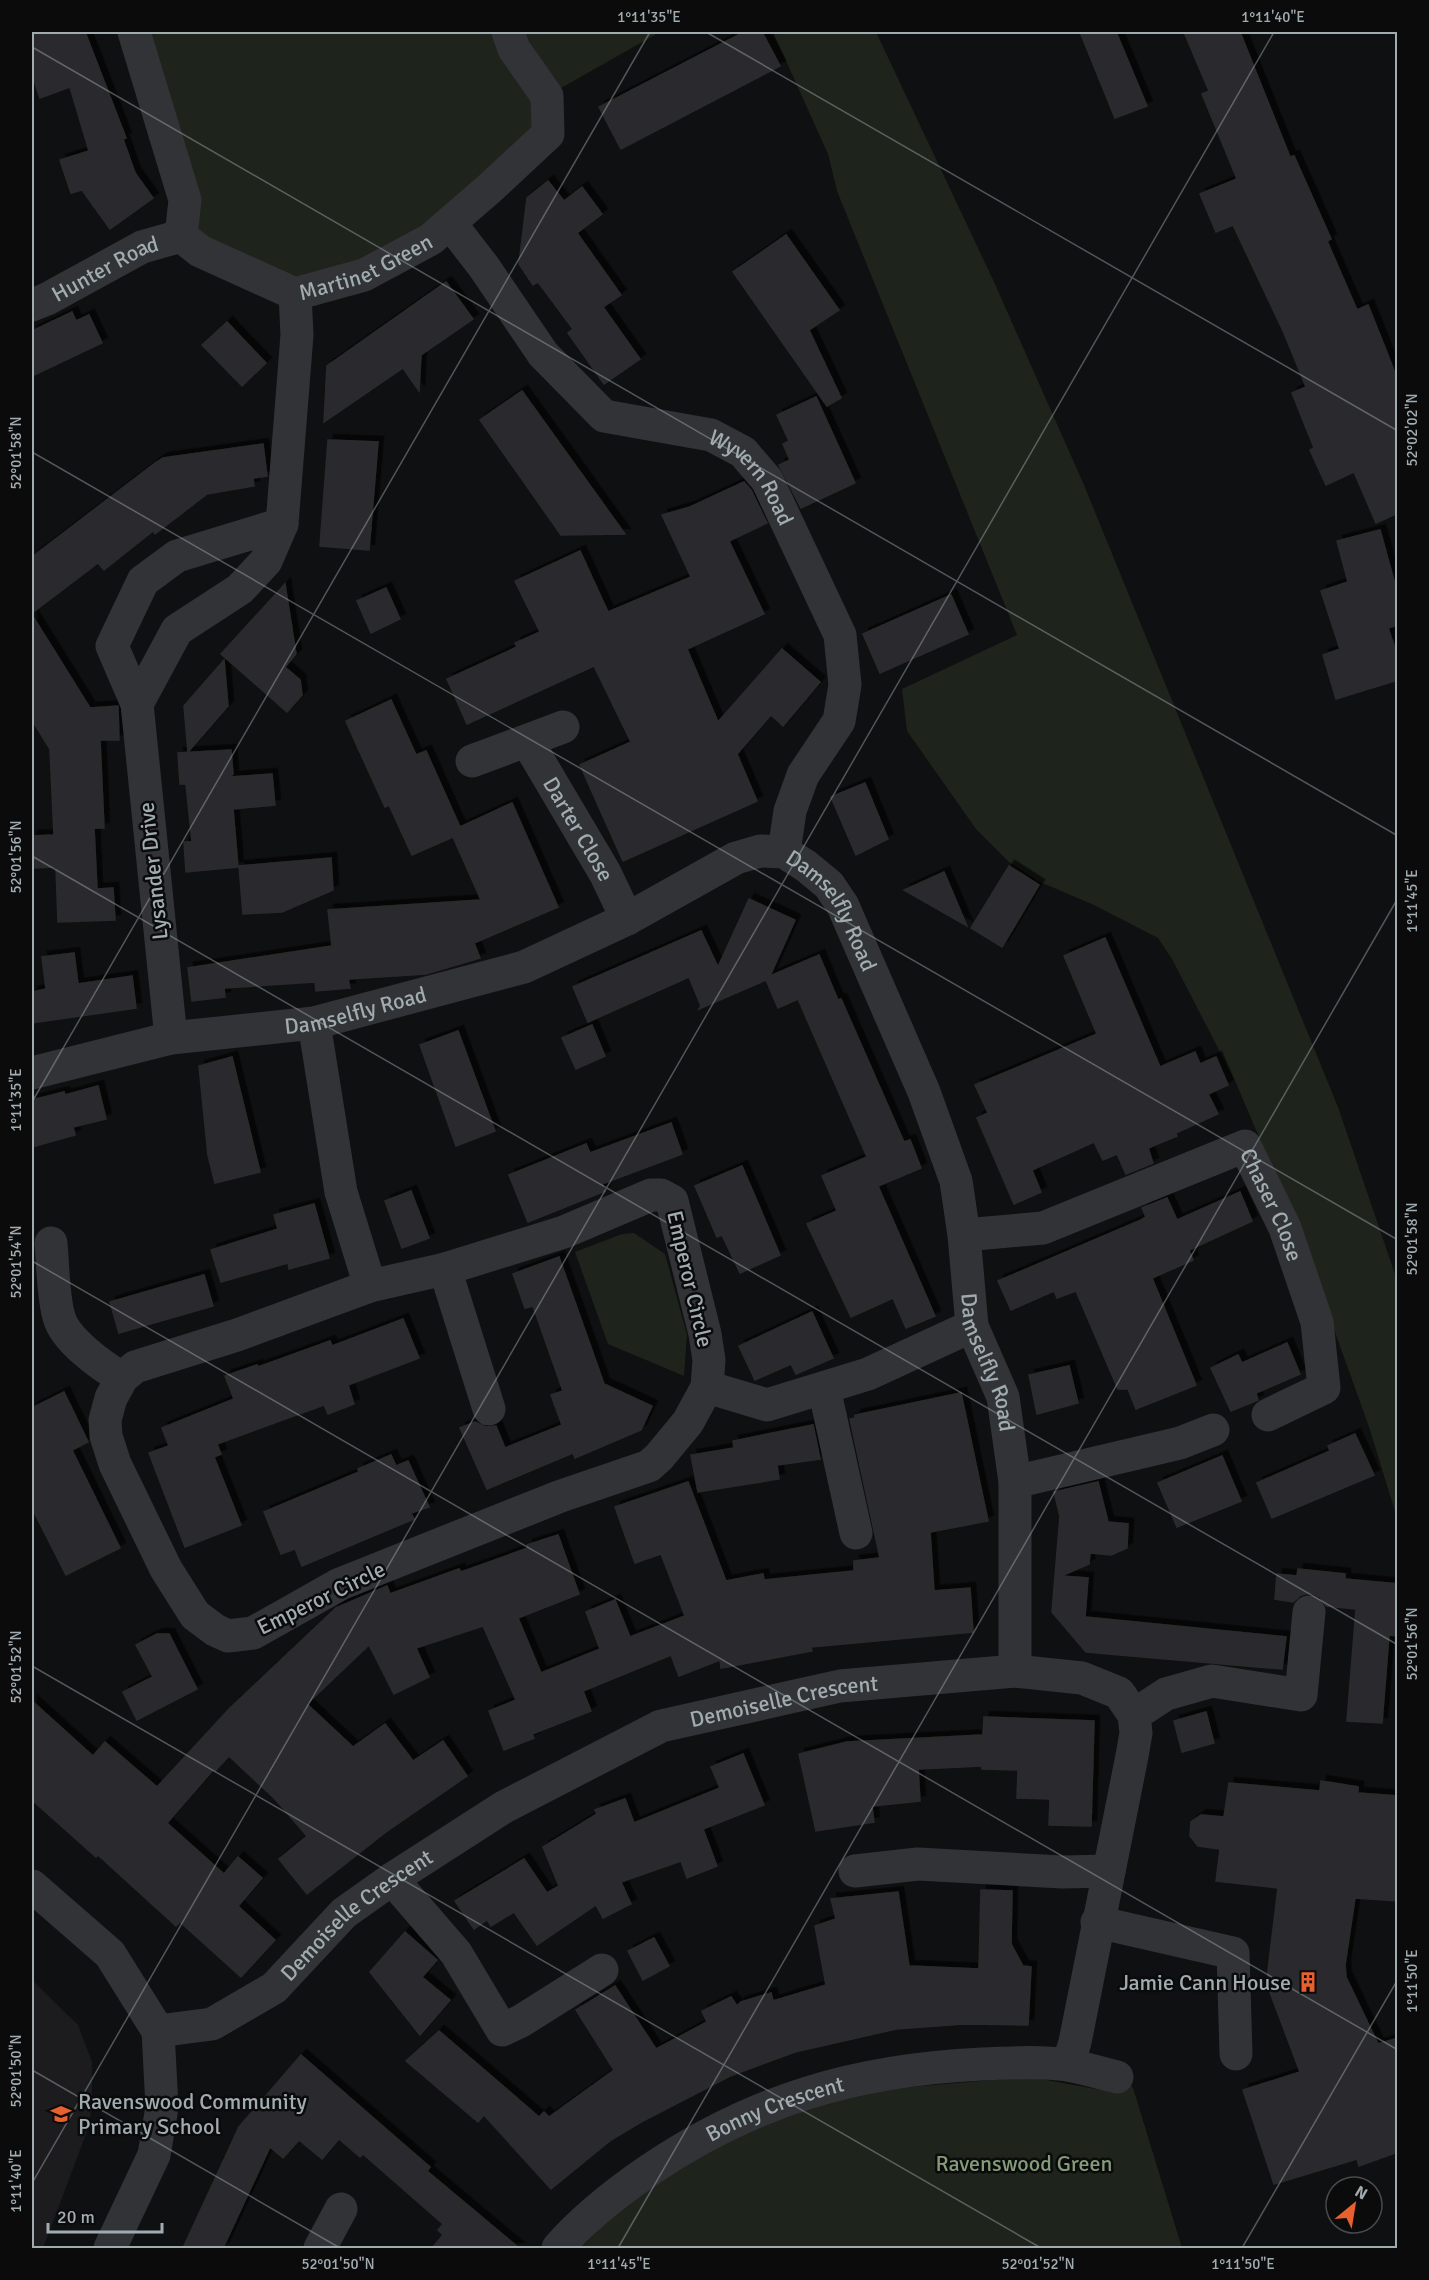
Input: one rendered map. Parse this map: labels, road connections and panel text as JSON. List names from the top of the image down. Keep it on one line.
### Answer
{"streets":{"street":["Martinet Green","Hunter Road","Wyvern Road","Darter Close","Lysander Drive","Damselfly Road","Chaser Close","Emperor Circle","Demoiselle Crescent","Bonny Crescent"]},"crossings":[["Martinet Green","Hunter Road"],["Martinet Green","Wyvern Road"],["Wyvern Road","Damselfly Road"],["Darter Close","Damselfly Road"],["Lysander Drive","Damselfly Road"],["Damselfly Road","Chaser Close"],["Damselfly Road","Demoiselle Crescent"]],"parks":["Ravenswood Green"],"places":{"building":["Jamie Cann House"],"school or university":["Ravenswood Community Primary School"]},"scale_bar":"20 m","north":"top right","coordinates":["1°11'35\"E","1°11'40\"E","52°02'02\"N","52°01'58\"N","52°01'56\"N","1°11'45\"E","52°01'54\"N","52°01'52\"N","1°11'50\"E","52°01'50\"N"]}
